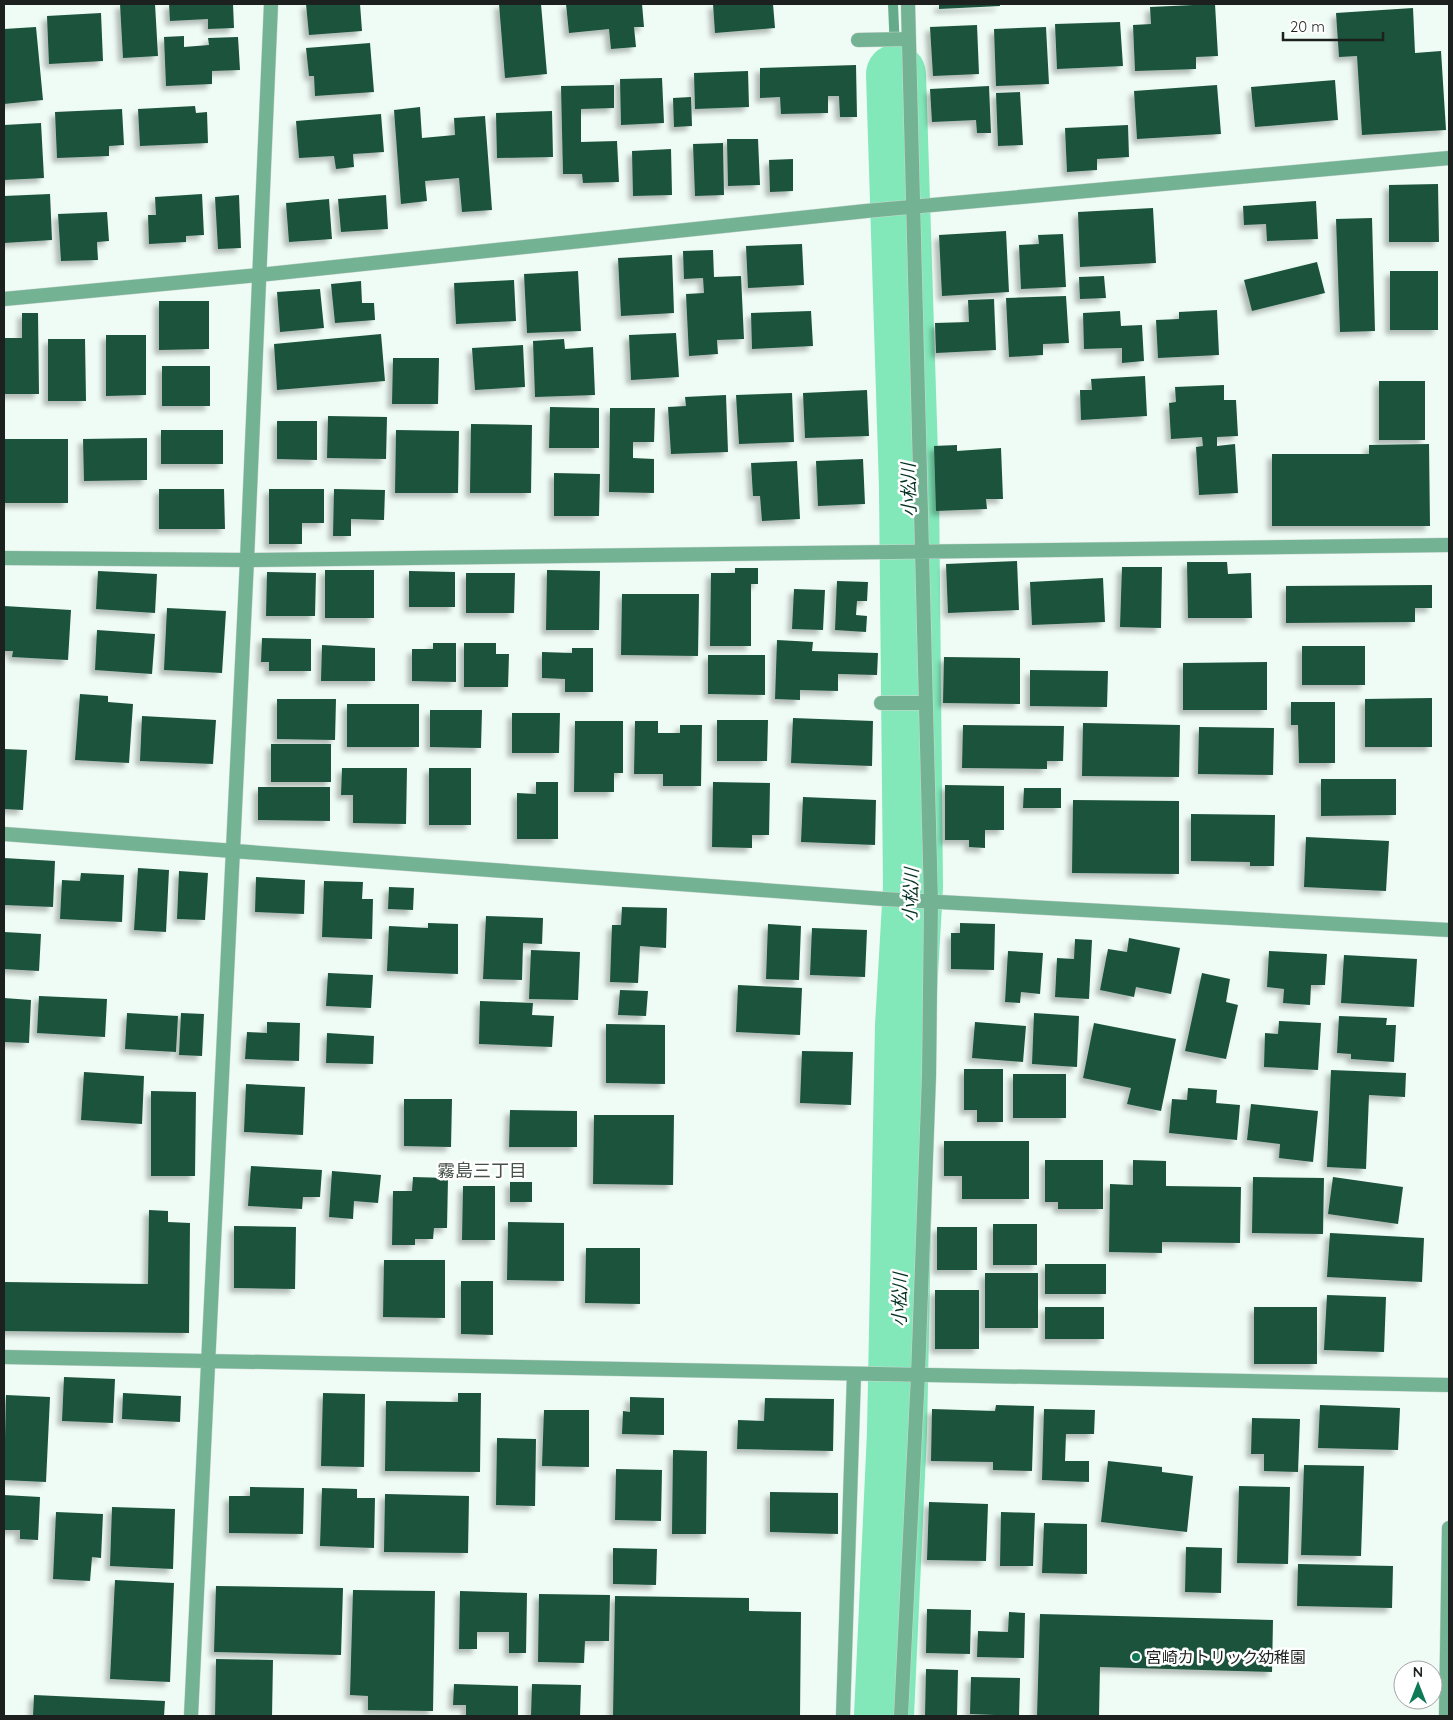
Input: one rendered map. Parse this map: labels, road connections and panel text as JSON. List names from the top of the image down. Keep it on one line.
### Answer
{"districts":["霧島三丁目"],"water":["小松川"],"places":["宮崎カトリック幼稚園"],"scale_bar":"20 m","north":"top"}
